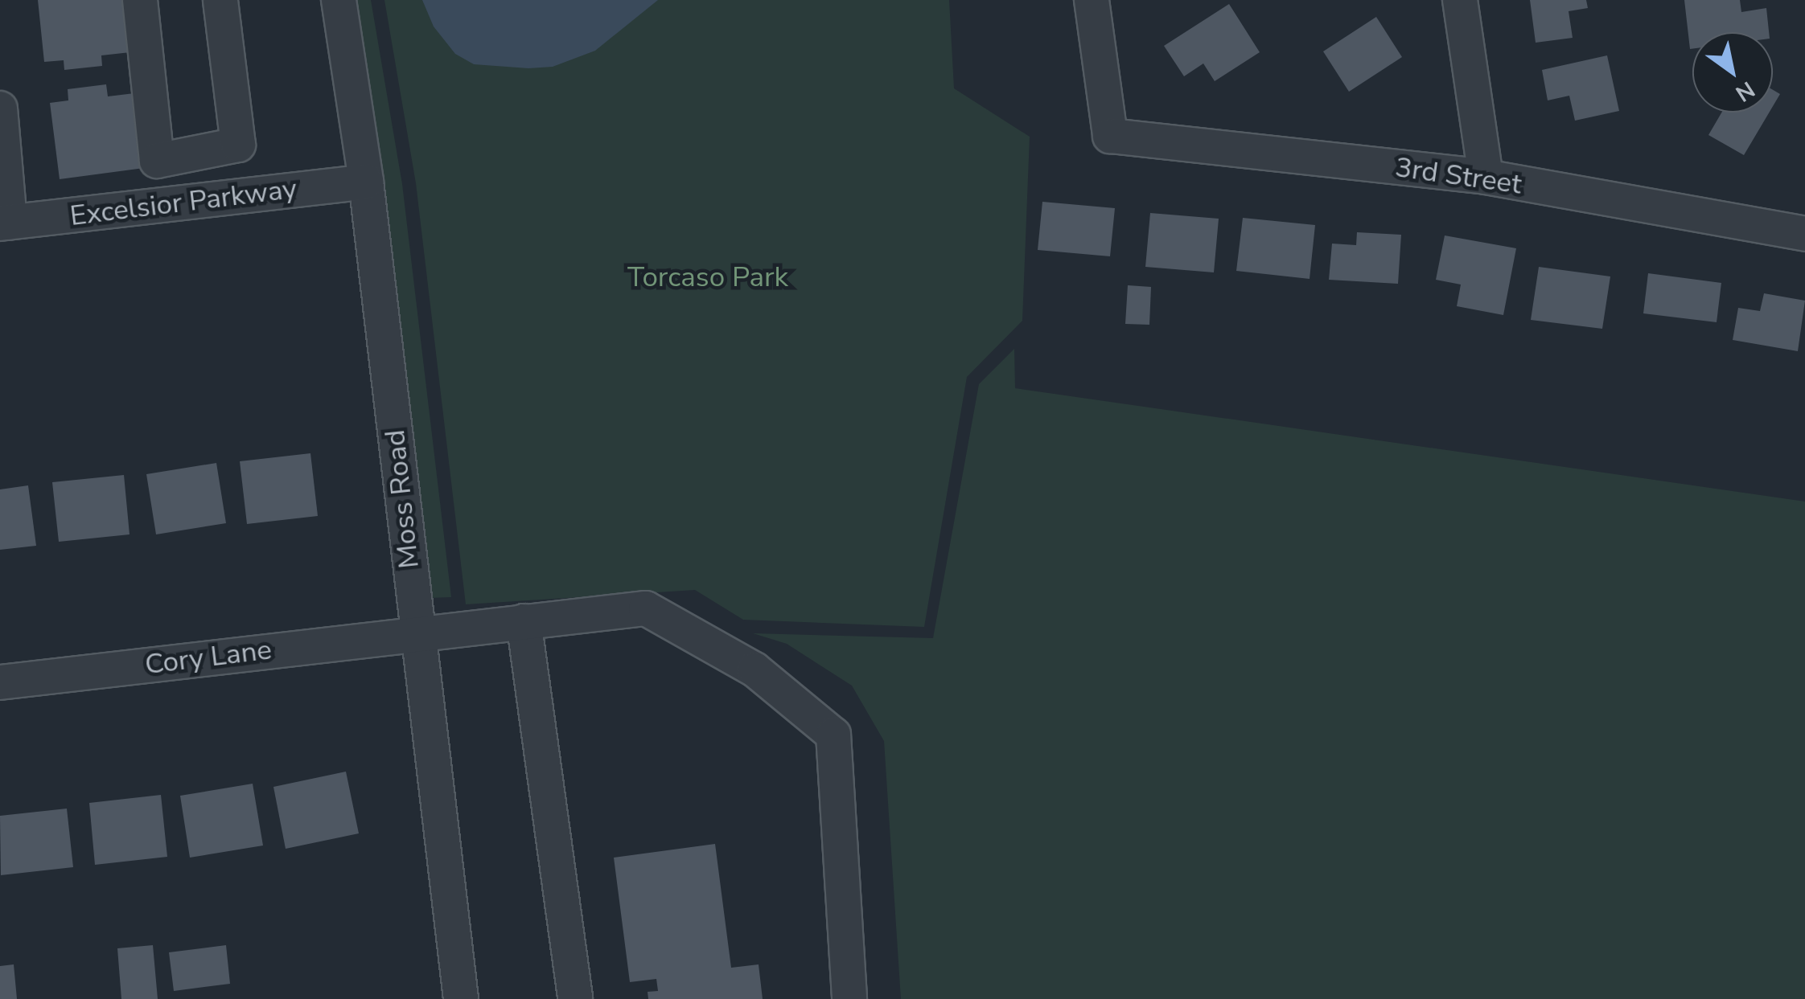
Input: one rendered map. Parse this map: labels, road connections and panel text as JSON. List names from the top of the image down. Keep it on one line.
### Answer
{"streets":{"street":["3rd Street","Excelsior Parkway","Moss Road","Cory Lane"]},"crossings":[["Excelsior Parkway","Moss Road"],["Moss Road","Cory Lane"]],"parks":["Torcaso Park"],"north":"bottom right"}
